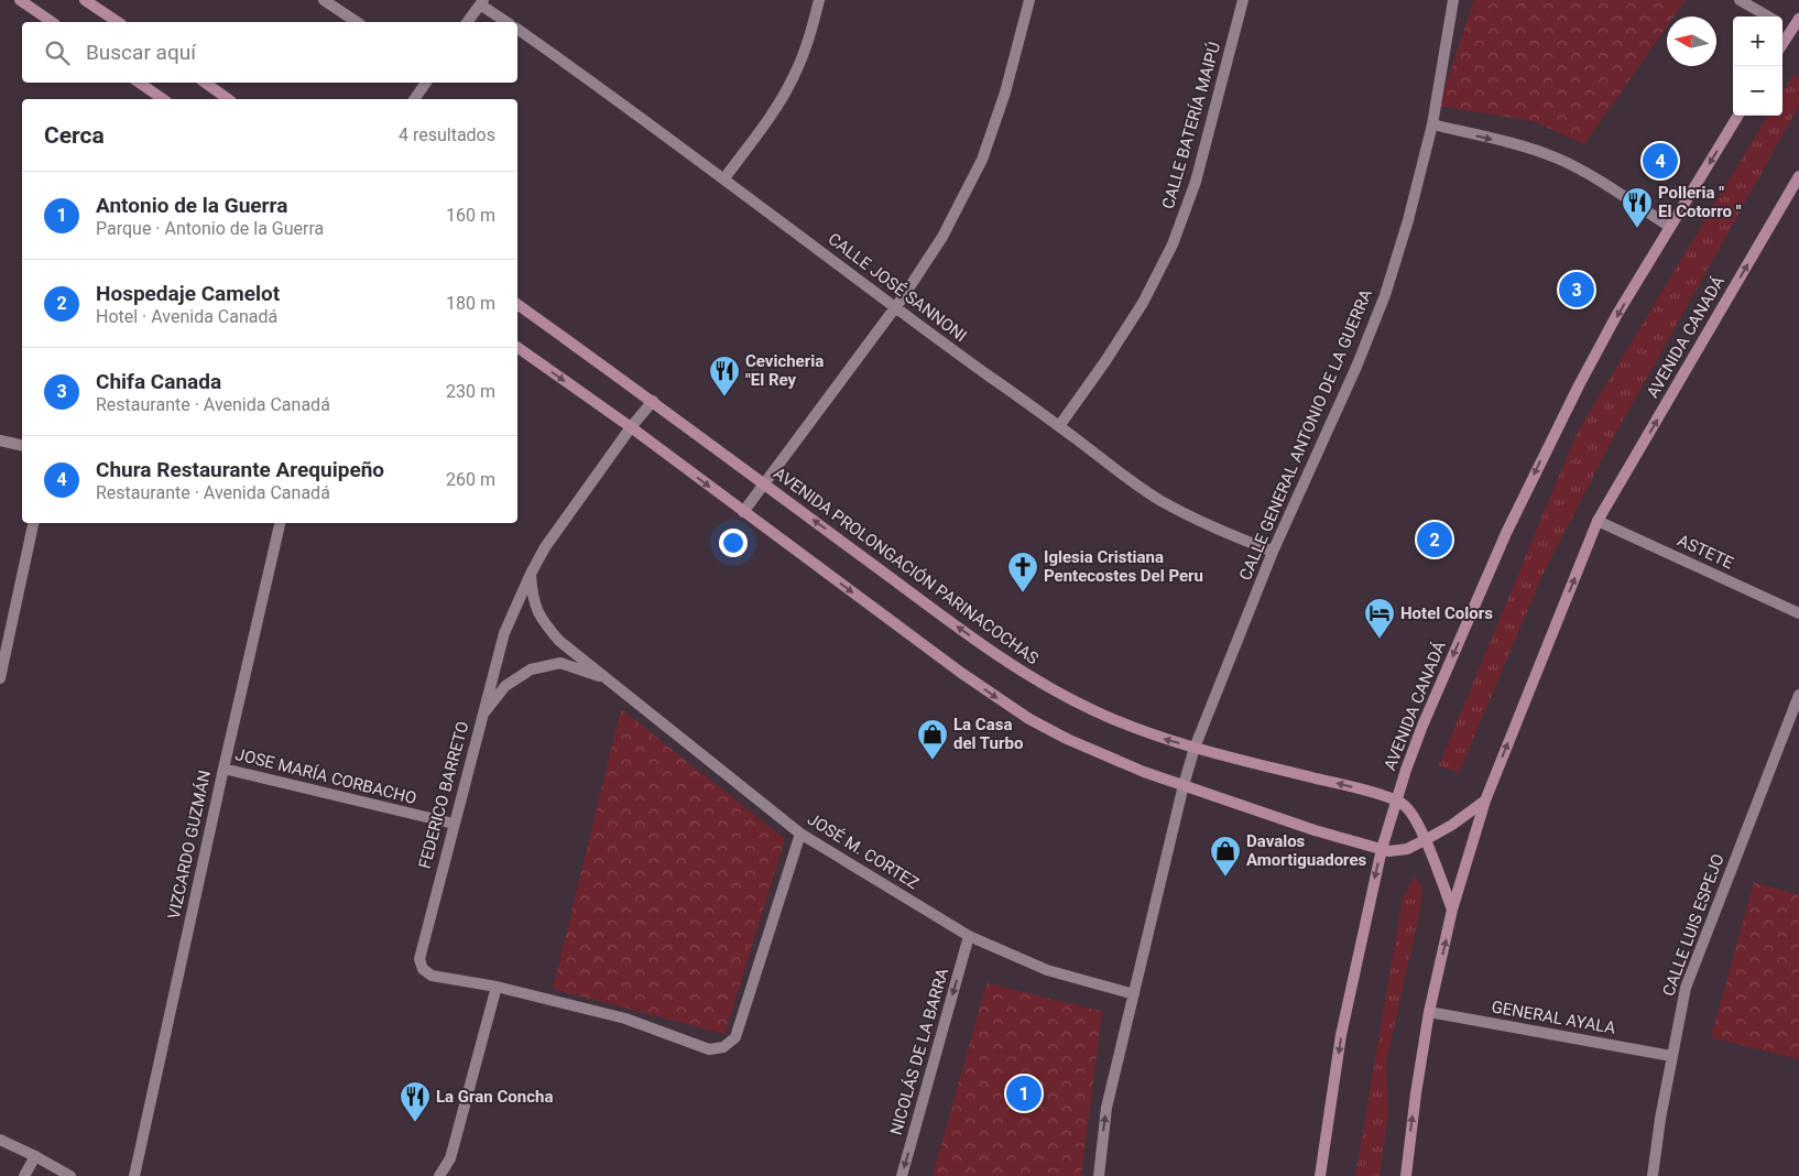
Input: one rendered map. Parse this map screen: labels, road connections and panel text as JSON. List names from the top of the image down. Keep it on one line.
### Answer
{"streets":{"main road":["AVENIDA CANADÁ","AVENIDA PROLONGACIÓN PARINACOCHAS"],"street":["CALLE BATERÍA MAIPÚ","CALLE JOSÉ SANNONI","CALLE GENERAL ANTONIO DE LA GUERRA","ASTETE","JOSE MARÍA CORBACHO","FEDERICO BARRETO","VIZCARDO GUZMÁN","JOSÉ M. CORTEZ","CALLE LUIS ESPEJO","GENERAL AYALA","NICOLÁS DE LA BARRA"]},"crossings":[["CALLE BATERÍA MAIPÚ","CALLE JOSÉ SANNONI"],["CALLE JOSÉ SANNONI","CALLE GENERAL ANTONIO DE LA GUERRA"],["AVENIDA CANADÁ","ASTETE"],["AVENIDA CANADÁ","AVENIDA PROLONGACIÓN PARINACOCHAS"],["AVENIDA CANADÁ","GENERAL AYALA"],["CALLE GENERAL ANTONIO DE LA GUERRA","AVENIDA PROLONGACIÓN PARINACOCHAS"],["CALLE GENERAL ANTONIO DE LA GUERRA","JOSÉ M. CORTEZ"],["AVENIDA PROLONGACIÓN PARINACOCHAS","FEDERICO BARRETO"],["JOSE MARÍA CORBACHO","FEDERICO BARRETO"],["JOSE MARÍA CORBACHO","VIZCARDO GUZMÁN"],["FEDERICO BARRETO","JOSÉ M. CORTEZ"],["JOSÉ M. CORTEZ","NICOLÁS DE LA BARRA"],["CALLE LUIS ESPEJO","GENERAL AYALA"]],"one_way":["NICOLÁS DE LA BARRA"],"places":{"restaurant":["Polleria \" El Cotorro \"","Cevicheria \"El Rey","La Gran Concha"],"church":["Iglesia Cristiana Pentecostes Del Peru"],"hotel":["Hotel Colors"],"shop":["La Casa del Turbo","Davalos Amortiguadores"]},"north":"left","page":{"map_buttons":["+","−"],"search":"Buscar aquí","heading":["Cerca","4 resultados"],"pins":["4","3","2","1"],"list":[{"mark":"1","name":"Antonio de la Guerra","note":"Parque · Antonio de la Guerra","value":"160 m"},{"mark":"2","name":"Hospedaje Camelot","note":"Hotel · Avenida Canadá","value":"180 m"},{"mark":"3","name":"Chifa Canada","note":"Restaurante · Avenida Canadá","value":"230 m"},{"mark":"4","name":"Chura Restaurante Arequipeño","note":"Restaurante · Avenida Canadá","value":"260 m"}]}}
